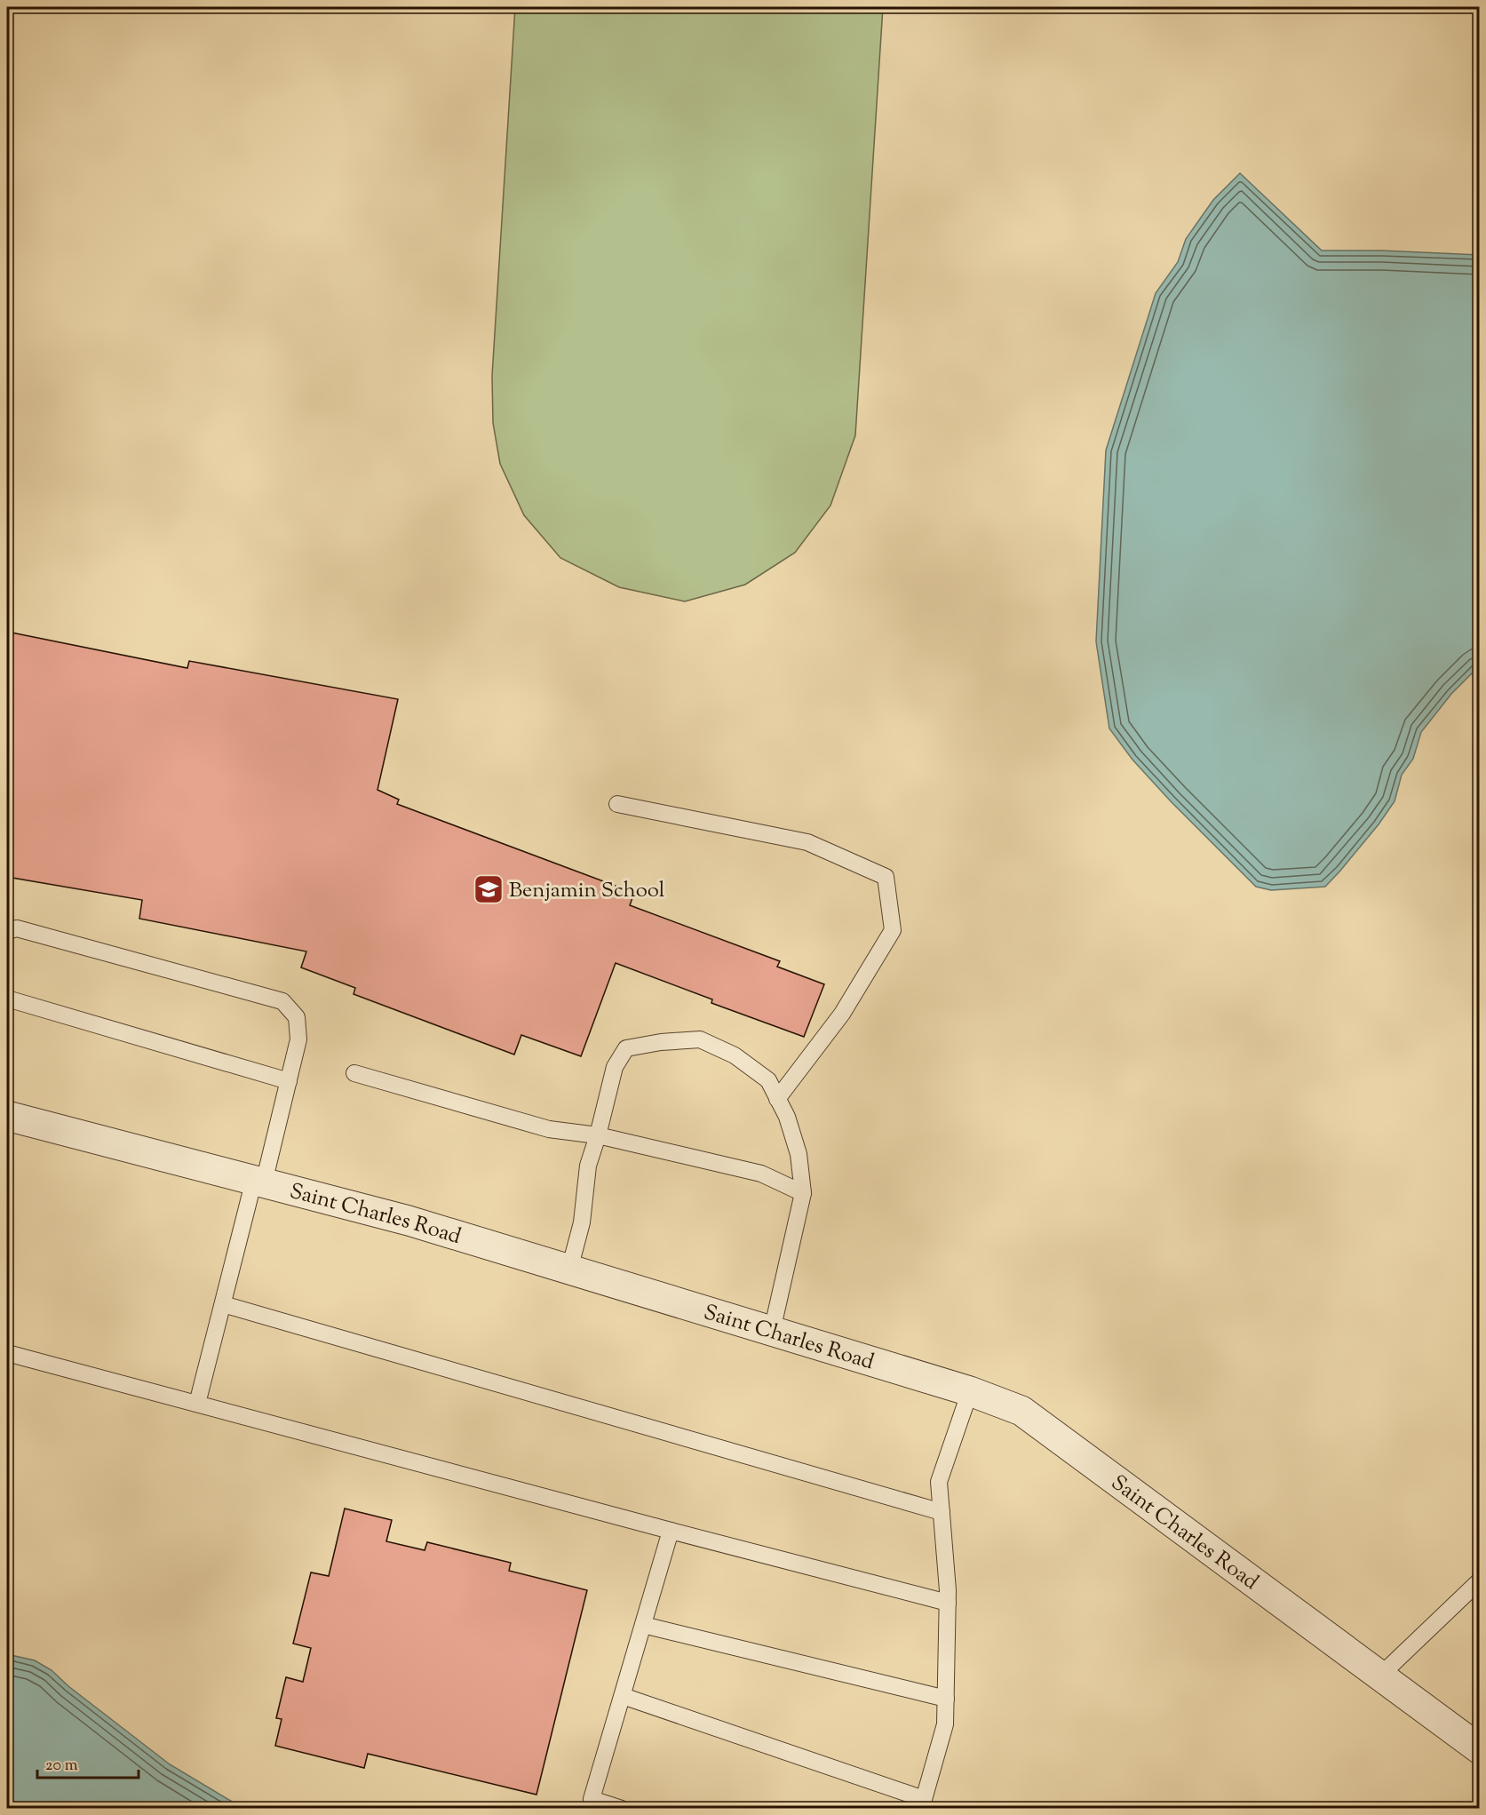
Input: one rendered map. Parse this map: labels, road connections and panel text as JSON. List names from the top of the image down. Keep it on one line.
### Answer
{"streets":{"street":["Saint Charles Road"]},"places":{"school or university":["Benjamin School"]},"scale_bar":"20 m"}
